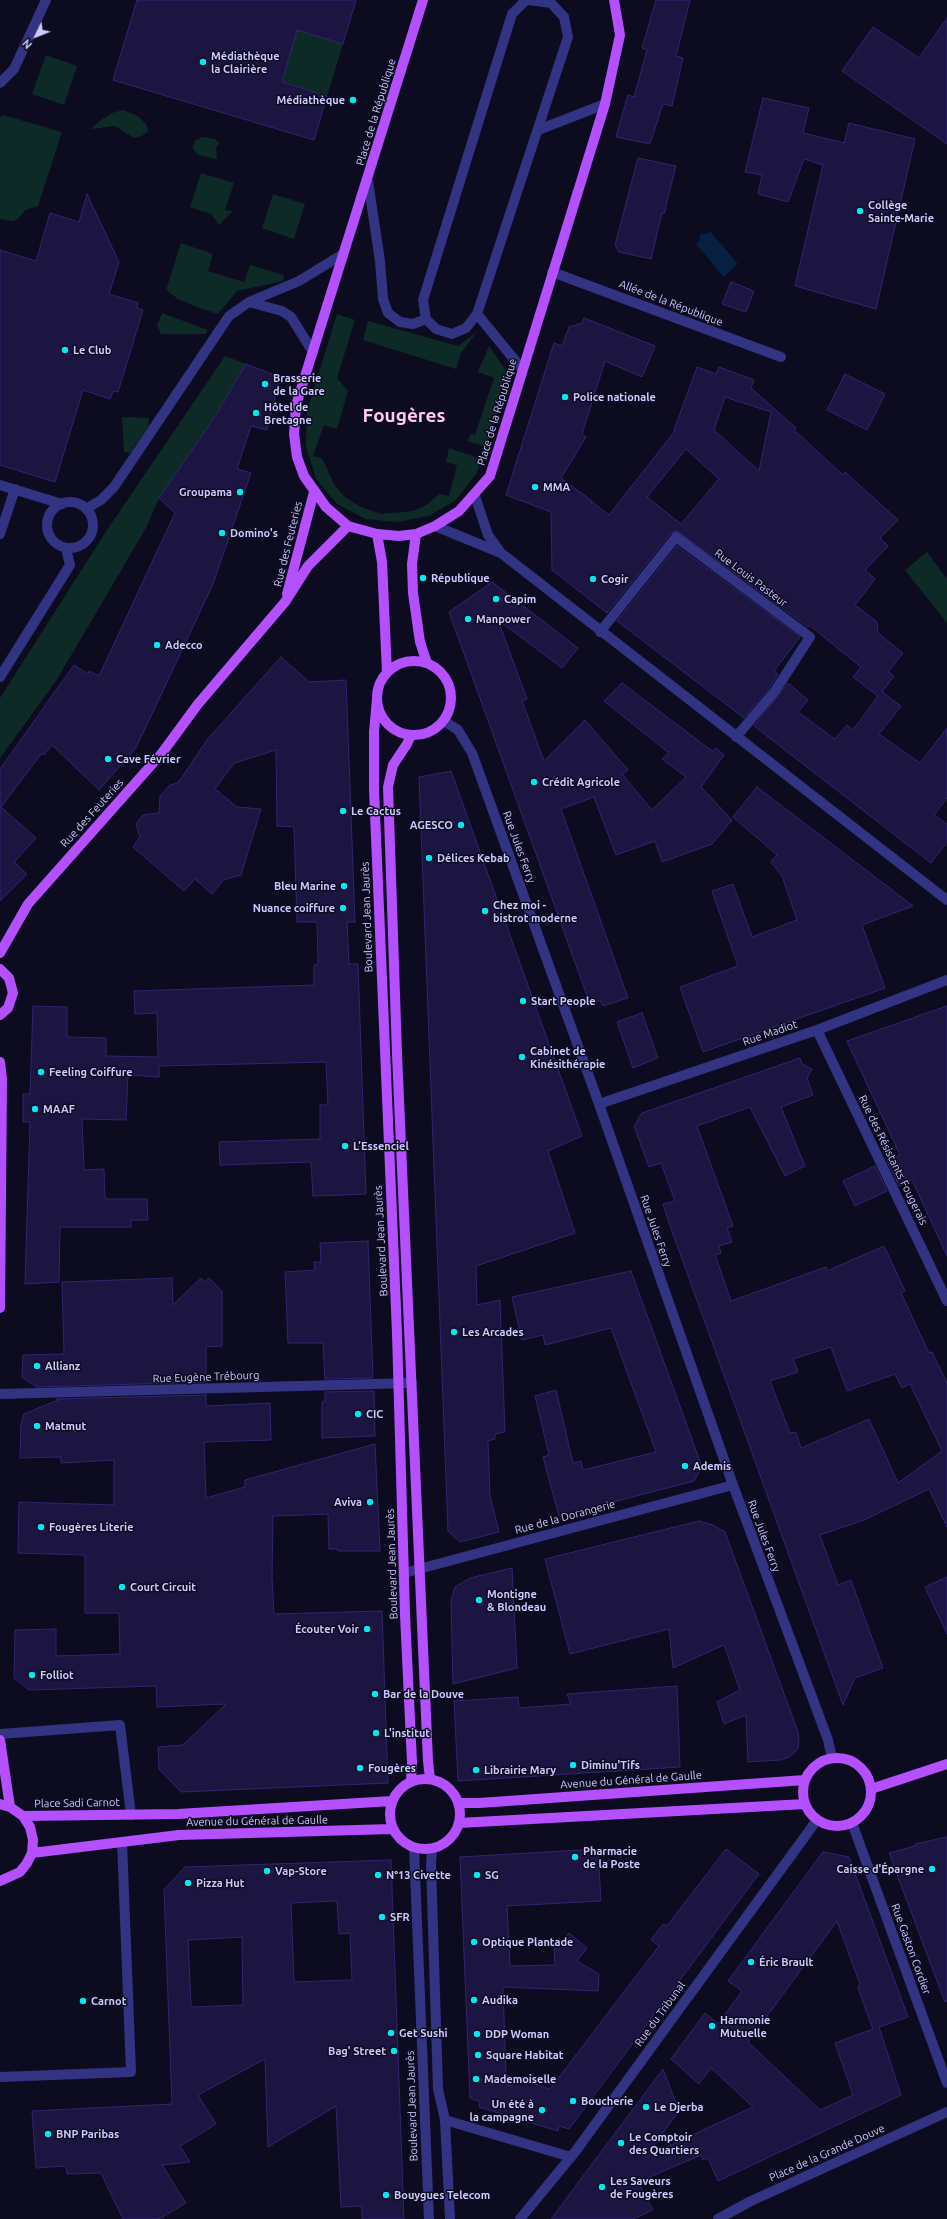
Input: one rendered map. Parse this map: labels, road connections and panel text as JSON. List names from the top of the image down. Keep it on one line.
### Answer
{"streets":{"main road":["Place de la République","Rue des Feuteries","Boulevard Jean Jaurès","Avenue du Général de Gaulle","Place Sadi Carnot"],"street":["Allée de la République","Rue Louis Pasteur","Rue Jules Ferry","Rue Madiot","Rue des Résistants Fougerais","Rue Eugène Trébourg","Rue de la Dorangerie","Rue Gaston Cordier","Rue du Tribunal","Place de la Grande Douve"]},"crossings":[["Place de la République","Allée de la République"],["Place de la République","Rue des Feuteries"],["Rue Jules Ferry","Boulevard Jean Jaurès"],["Rue Jules Ferry","Rue Madiot"],["Rue Jules Ferry","Rue de la Dorangerie"],["Rue Jules Ferry","Avenue du Général de Gaulle"],["Rue Jules Ferry","Rue Gaston Cordier"],["Rue Jules Ferry","Rue du Tribunal"],["Boulevard Jean Jaurès","Rue Eugène Trébourg"],["Boulevard Jean Jaurès","Rue de la Dorangerie"],["Boulevard Jean Jaurès","Avenue du Général de Gaulle"],["Rue Madiot","Rue des Résistants Fougerais"],["Avenue du Général de Gaulle","Place Sadi Carnot"],["Avenue du Général de Gaulle","Rue Gaston Cordier"],["Avenue du Général de Gaulle","Rue du Tribunal"],["Rue Gaston Cordier","Rue du Tribunal"]],"districts":["Fougères"],"places":["Médiathèque la Clairière","Médiathèque","Collège Sainte-Marie","Le Club","Brasserie de la Gare","Police nationale","Hôtel de Bretagne","MMA","Groupama","Domino's","République","Cogir","Capim","Manpower","Adecco","Cave Février","Crédit Agricole","Le Cactus","AGESCO","Délices Kebab","Bleu Marine","Nuance coiffure","Chez moi - bistrot moderne","Start People","Cabinet de Kinésithérapie","Feeling Coiffure","MAAF","L’Essenciel","Les Arcades","Allianz","CIC","Matmut","Ademis","Aviva","Fougères Literie","Court Circuit","Montigne & Blondeau","Écouter Voir","Folliot","Bar de la Douve","L'institut","Diminu'Tifs","Fougères","Librairie Mary","Pharmacie de la Poste","Caisse d'Épargne","Vap-Store","N°13 Civette","SG","Pizza Hut","SFR","Optique Plantade","Éric Brault","Audika","Carnot","Harmonie Mutuelle","Get Sushi","DDP Woman","Bag' Street","Square Habitat","Mademoiselle","Boucherie","Le Djerba","Un été à la campagne","BNP Paribas","Le Comptoir des Quartiers","Les Saveurs de Fougères","Bouygues Telecom"],"north":"bottom left"}
